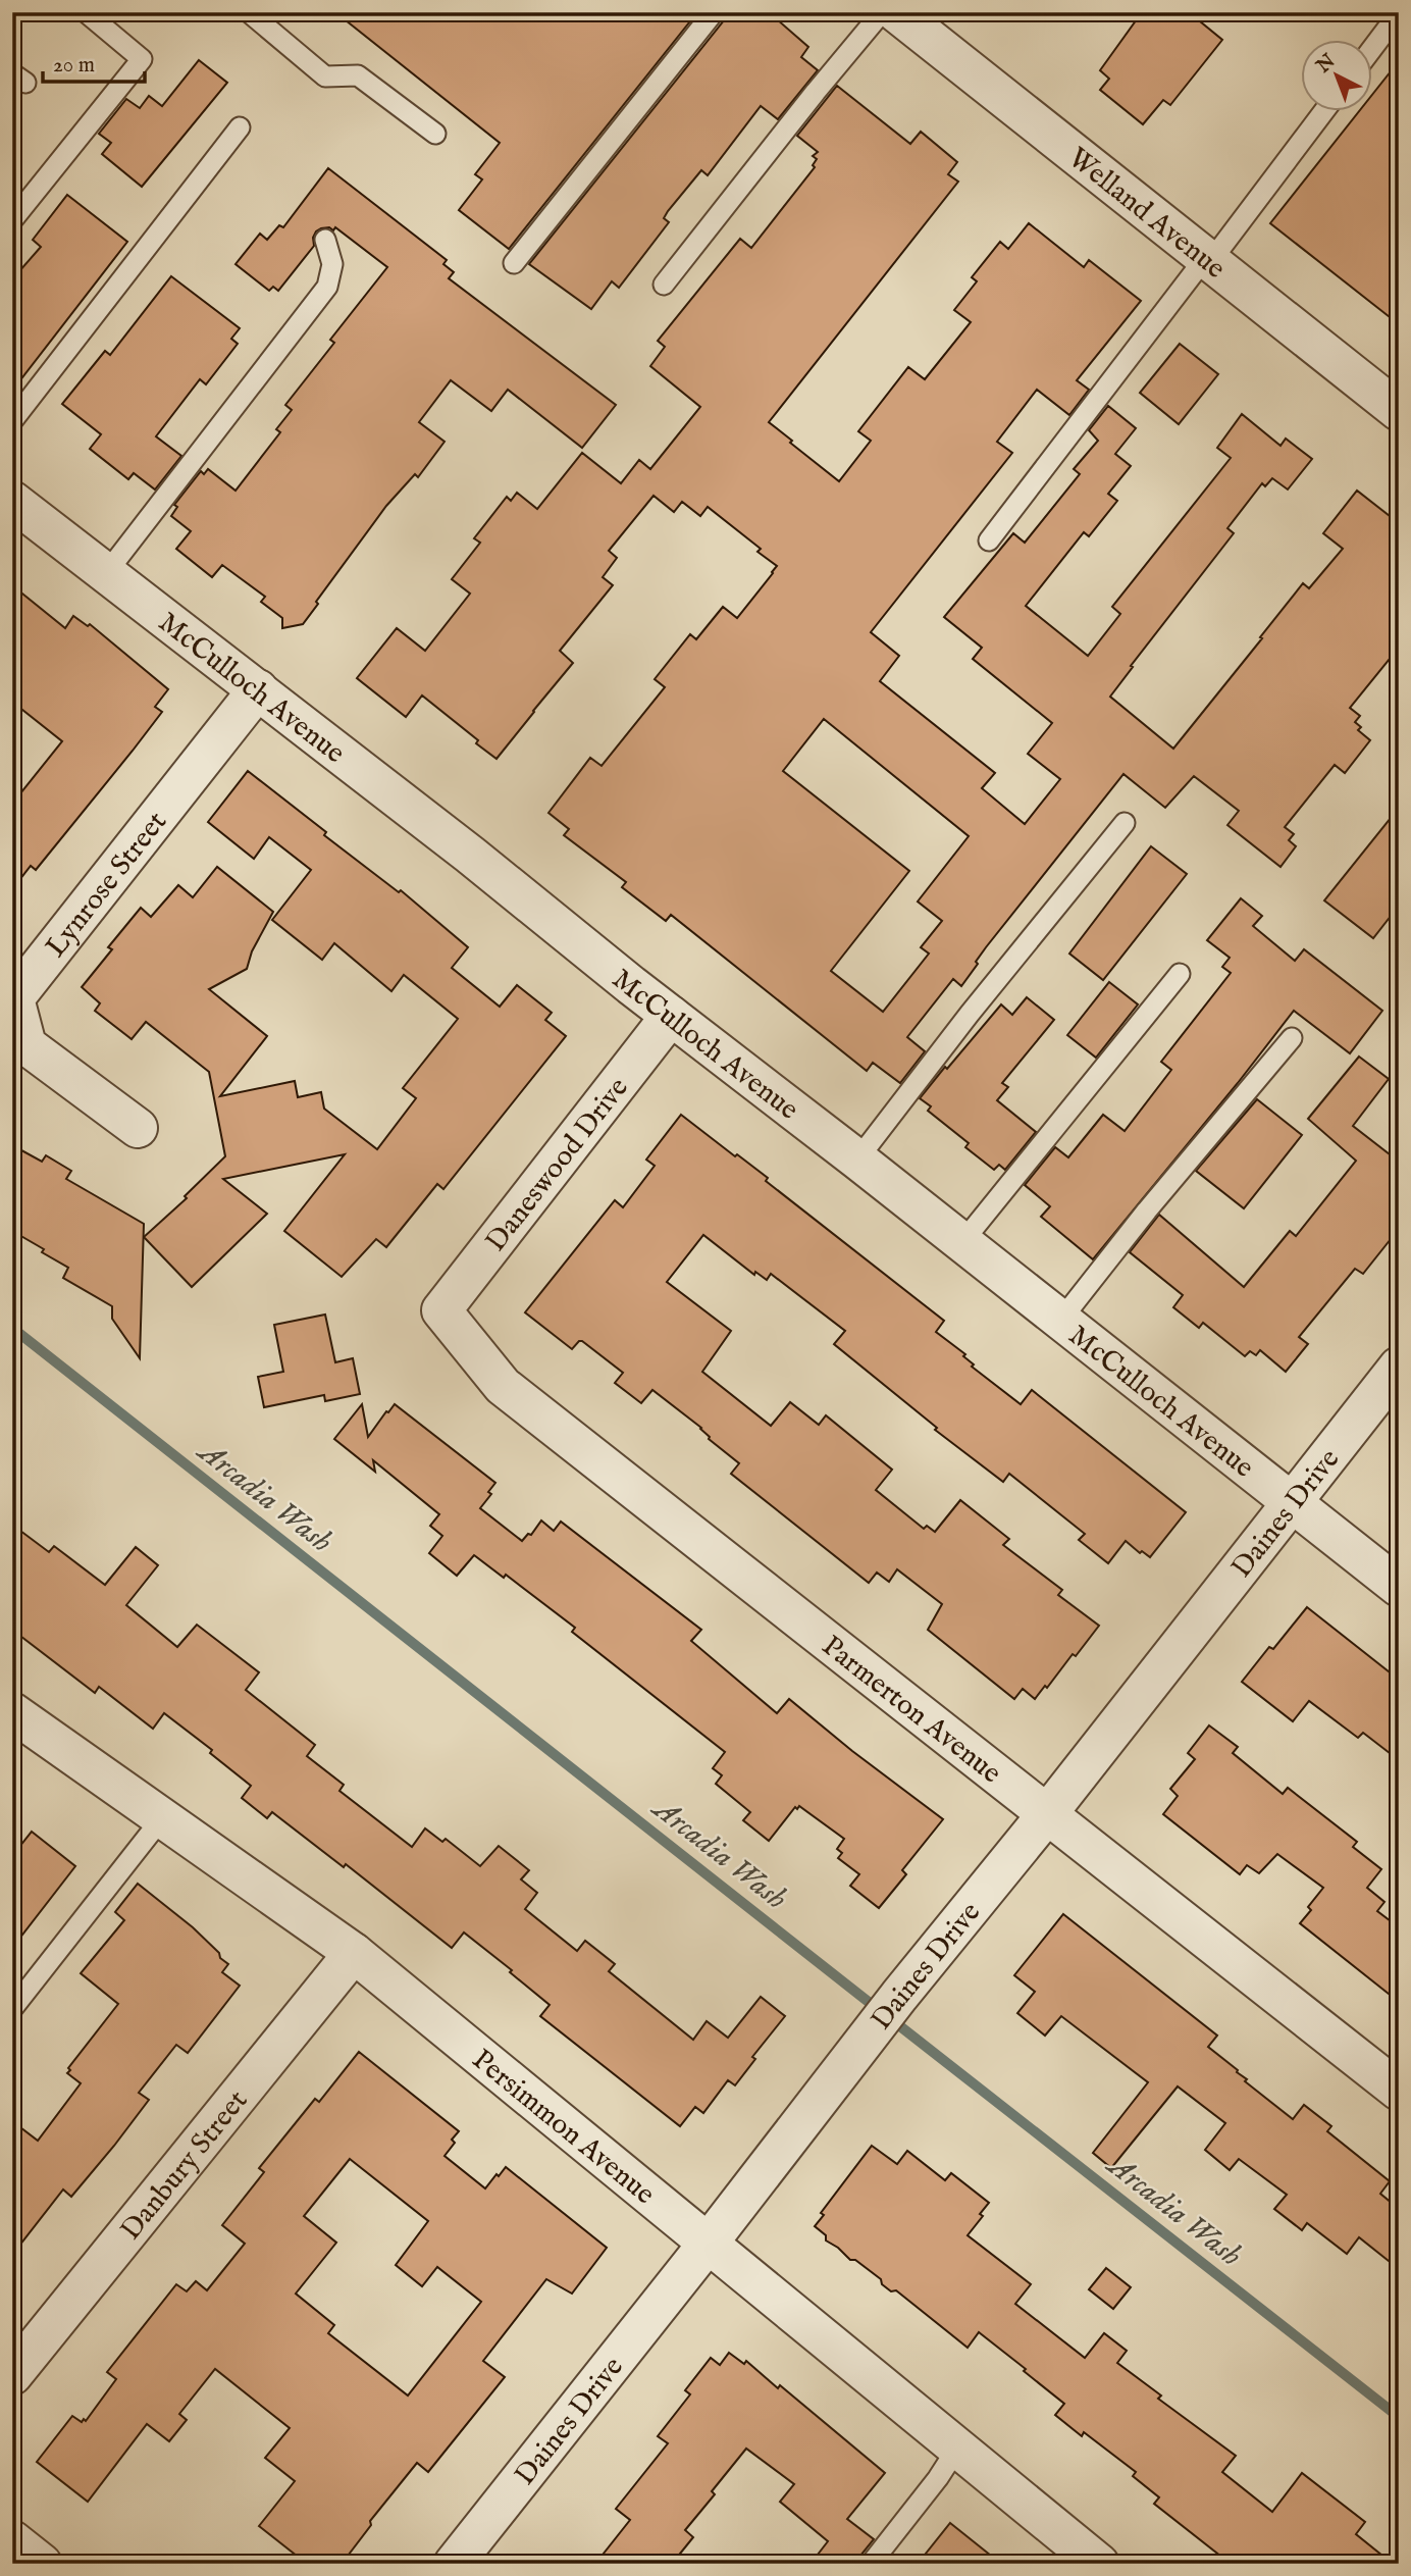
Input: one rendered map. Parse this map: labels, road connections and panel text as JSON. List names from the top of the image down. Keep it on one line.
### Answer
{"streets":{"street":["Welland Avenue","McCulloch Avenue","Lynrose Street","Daneswood Drive","Daines Drive","Parmerton Avenue","Persimmon Avenue","Danbury Street"]},"crossings":[["McCulloch Avenue","Lynrose Street"],["McCulloch Avenue","Daneswood Drive"],["McCulloch Avenue","Daines Drive"],["Daneswood Drive","Parmerton Avenue"],["Daines Drive","Parmerton Avenue"],["Daines Drive","Persimmon Avenue"],["Persimmon Avenue","Danbury Street"]],"water":["Arcadia Wash"],"scale_bar":"20 m","north":"top left"}
